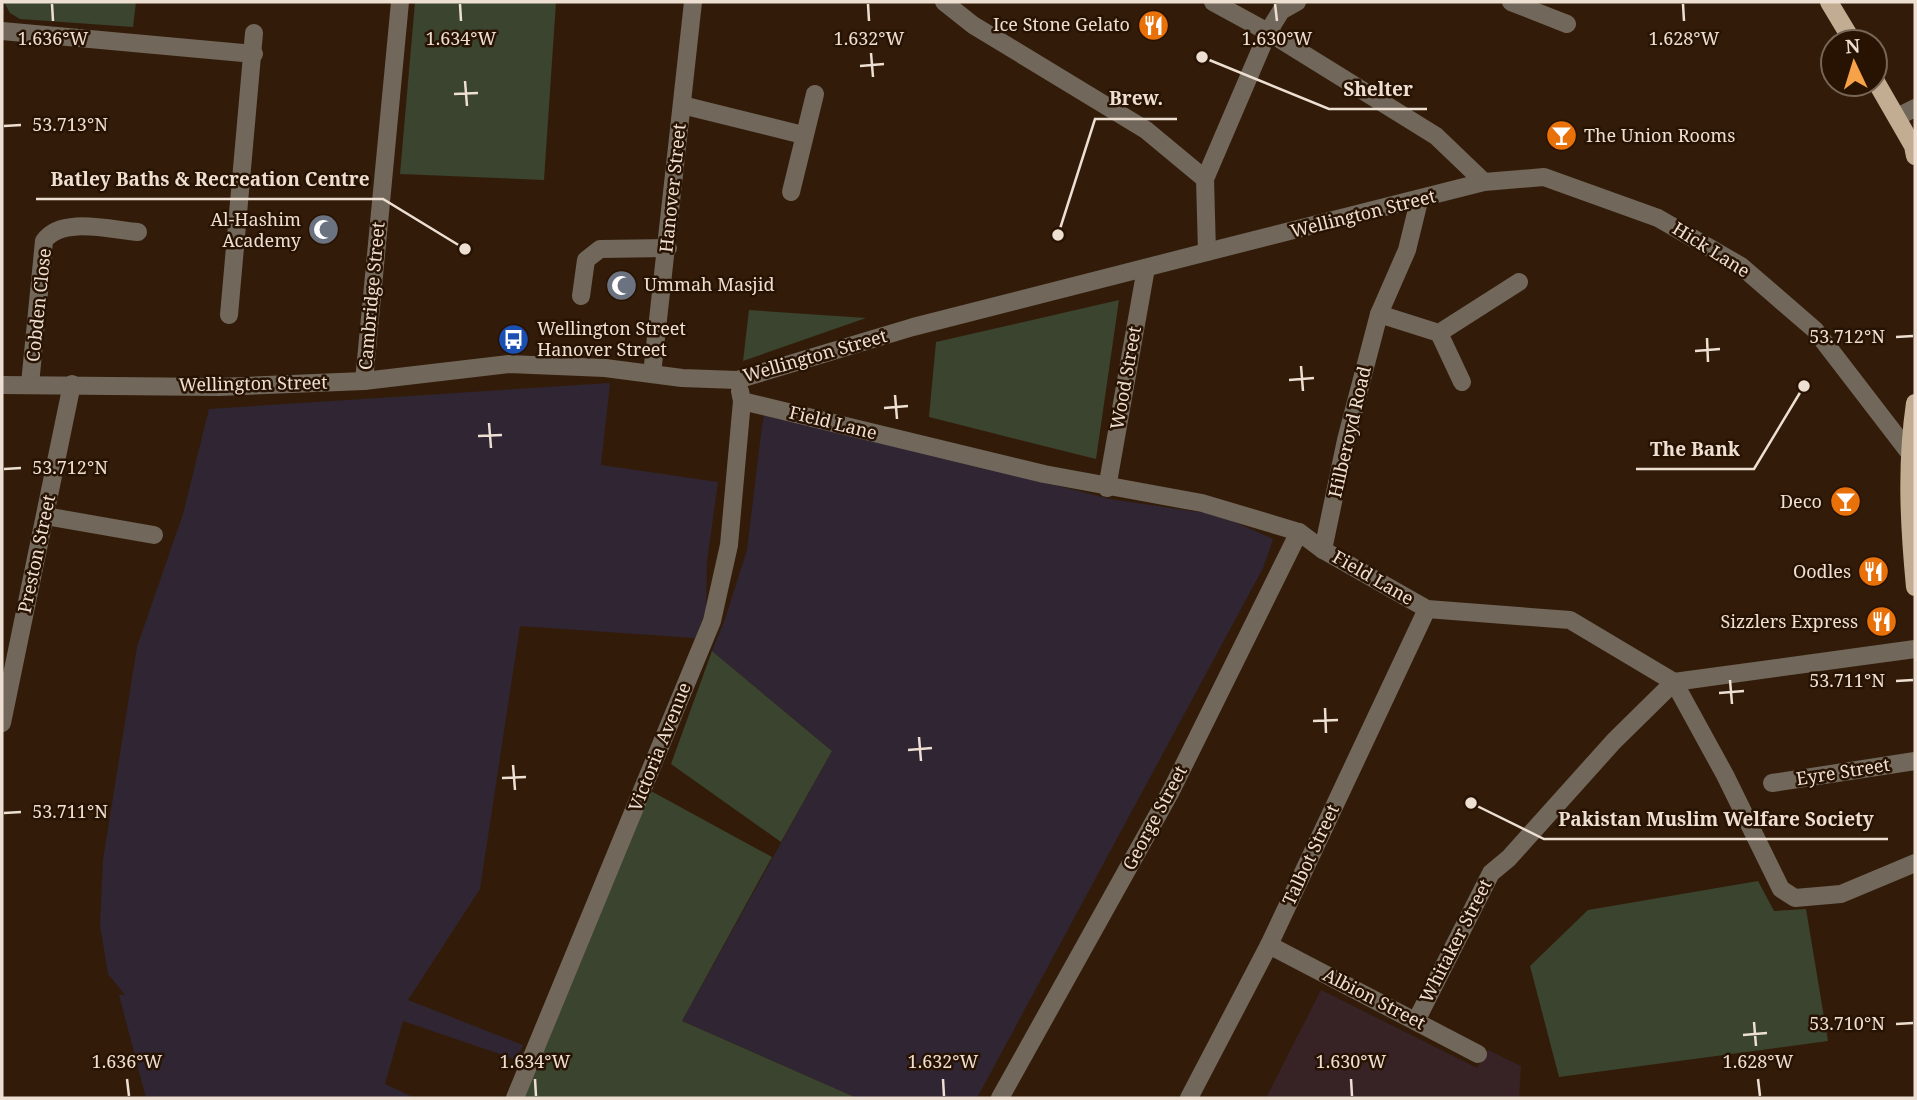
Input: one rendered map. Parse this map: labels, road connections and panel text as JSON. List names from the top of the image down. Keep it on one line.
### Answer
{"streets":{"street":["Hanover Street","Wellington Street","Hick Lane","Cambridge Street","Cobden Close","Wood Street","Field Lane","Hilberoyd Road","Preston Street","Victoria Avenue","Eyre Street","George Street","Talbot Street","Whitaker Street","Albion Street"]},"crossings":[["Hanover Street","Wellington Street"],["Wellington Street","Hick Lane"],["Wellington Street","Cambridge Street"],["Wellington Street","Cobden Close"],["Wellington Street","Wood Street"],["Wellington Street","Hilberoyd Road"],["Wellington Street","Preston Street"],["Wellington Street","Victoria Avenue"],["Wood Street","Field Lane"],["Field Lane","Hilberoyd Road"],["Field Lane","Victoria Avenue"],["Field Lane","George Street"],["Field Lane","Talbot Street"],["Field Lane","Whitaker Street"],["Talbot Street","Albion Street"],["Whitaker Street","Albion Street"]],"places":{"restaurant":["Ice Stone Gelato","Oodles","Sizzlers Express"],"other":["Shelter","Brew.","Batley Baths & Recreation Centre","The Bank","Pakistan Muslim Welfare Society"],"bar":["The Union Rooms","Deco"],"mosque":["Al-Hashim Academy","Ummah Masjid"],"bus stop":["Wellington Street Hanover Street"]},"north":"top","coordinates":["1.636°W","1.634°W","1.632°W","1.630°W","1.628°W","53.713°N","53.712°N","53.711°N","53.710°N"]}
